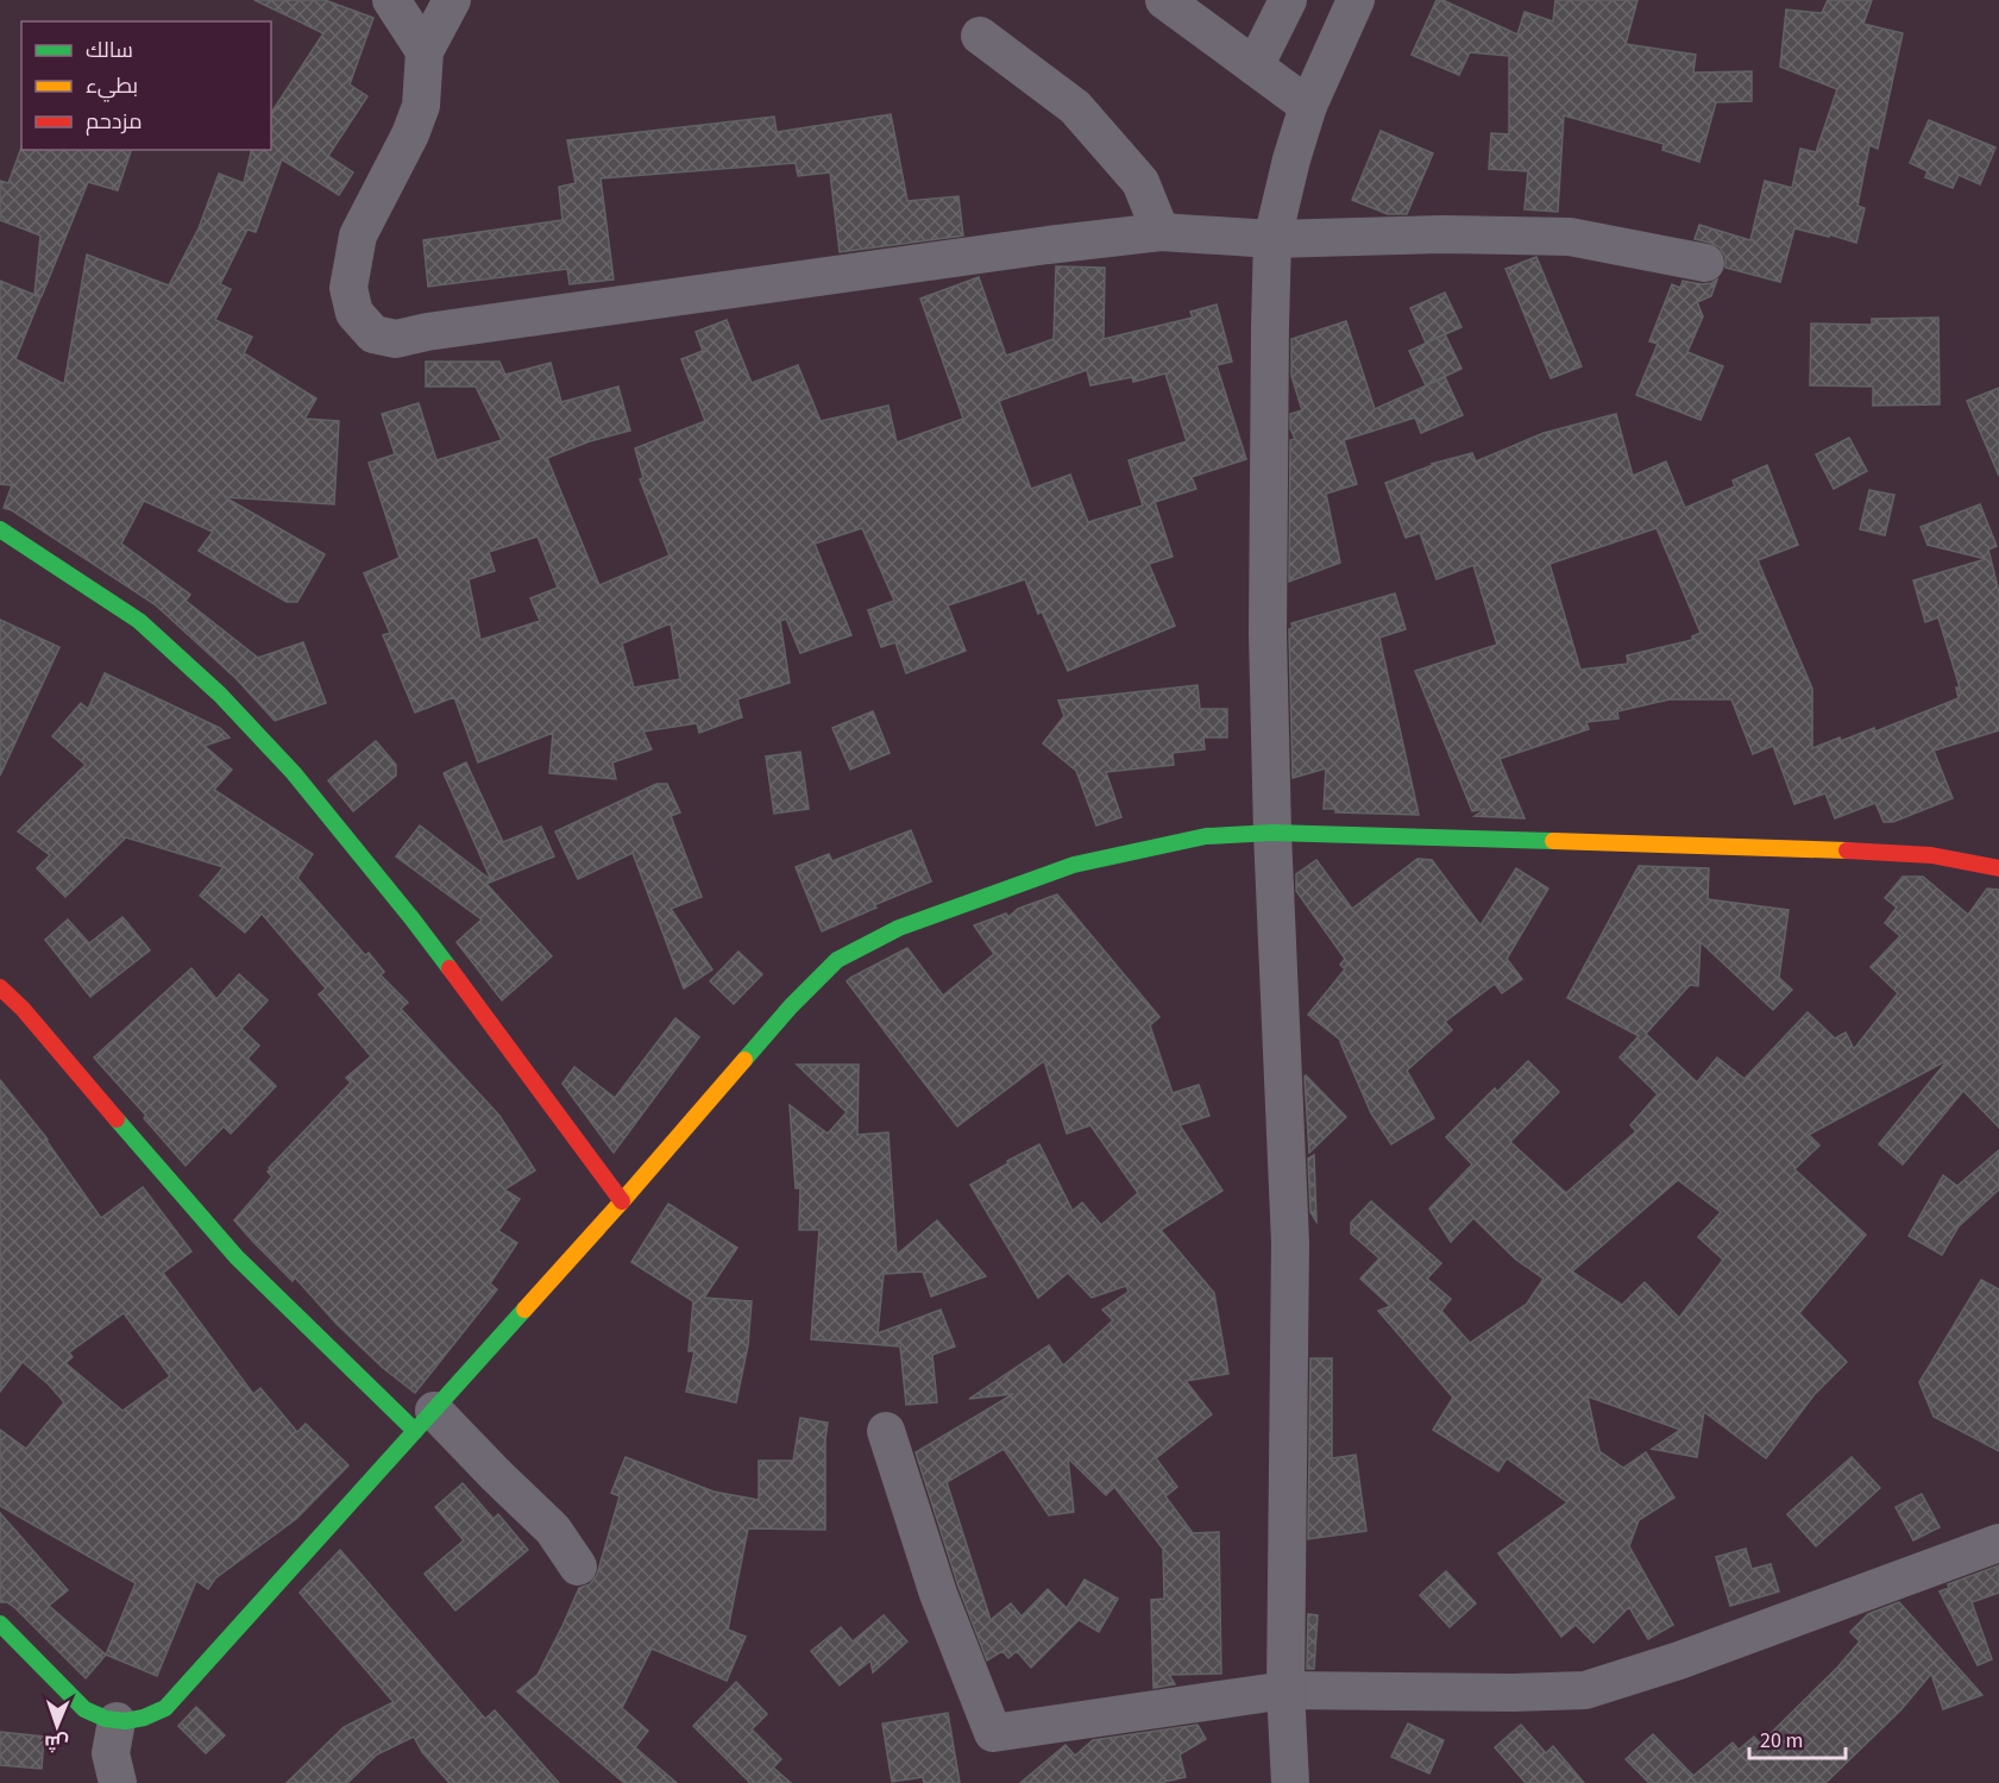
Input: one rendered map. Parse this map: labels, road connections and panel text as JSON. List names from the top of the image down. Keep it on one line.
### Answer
{"legend":["سالك","بطيء","مزدحم"],"scale_bar":"20 m","north":"bottom"}
